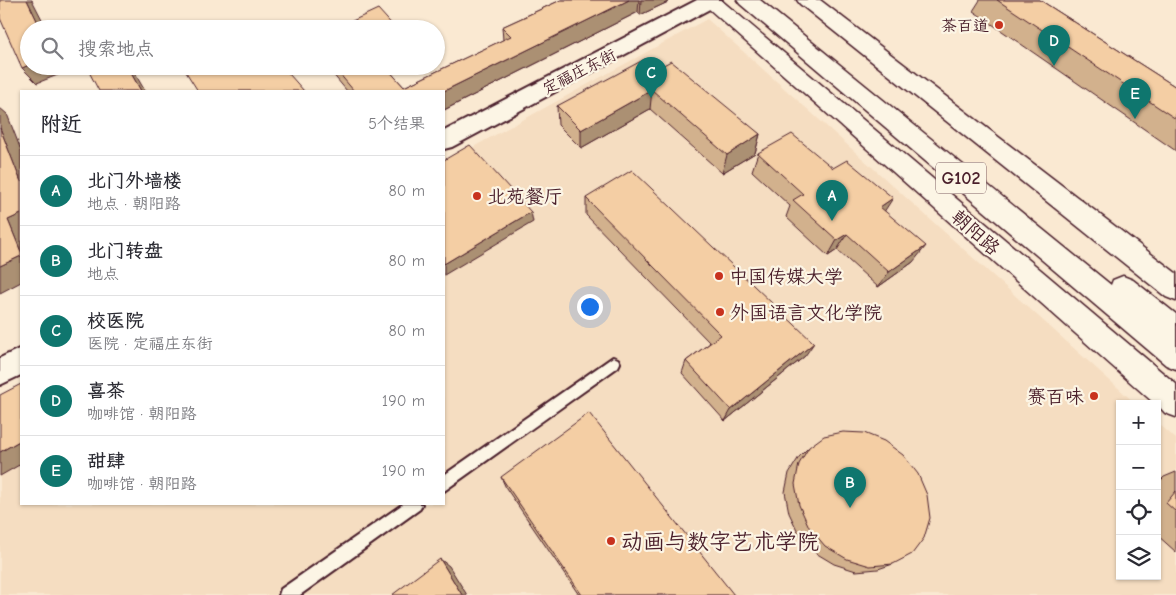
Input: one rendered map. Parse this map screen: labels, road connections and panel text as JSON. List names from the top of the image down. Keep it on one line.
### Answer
{"streets":{"main road":["G102","朝阳路"],"street":["定福庄东街"]},"crossings":[["定福庄东街","朝阳路"]],"places":["茶百道","北苑餐厅","中国传媒大学","外国语言文化学院","赛百味","动画与数字艺术学院"],"page":{"search":"搜索地点","pins":["D","C","E","A","B"],"heading":["附近","5个结果"],"list":[{"mark":"A","name":"北门外墙楼","note":"地点 · 朝阳路","value":"80 m"},{"mark":"B","name":"北门转盘","note":"地点","value":"80 m"},{"mark":"C","name":"校医院","note":"医院 · 定福庄东街","value":"80 m"},{"mark":"D","name":"喜茶","note":"咖啡馆 · 朝阳路","value":"190 m"},{"mark":"E","name":"甜肆","note":"咖啡馆 · 朝阳路","value":"190 m"}],"map_buttons":["+","−"]}}
